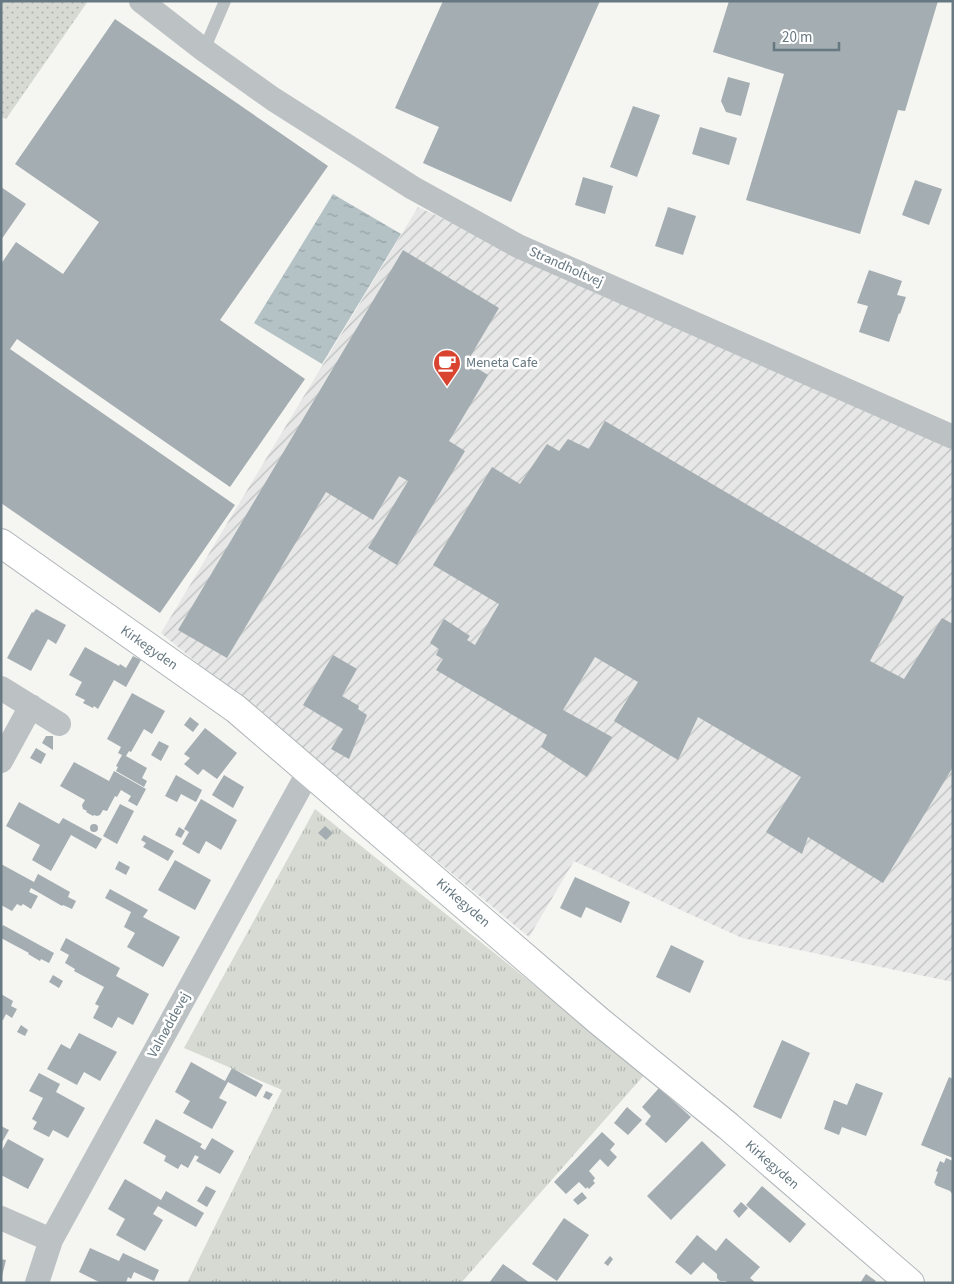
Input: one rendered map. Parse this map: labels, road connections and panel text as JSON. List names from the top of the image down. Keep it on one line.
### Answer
{"streets":{"street":["Strandholtvej","Kirkegyden","Valnøddevej"]},"crossings":[["Kirkegyden","Valnøddevej"]],"places":{"cafe":["Meneta Cafe"]},"scale_bar":"20 m"}
